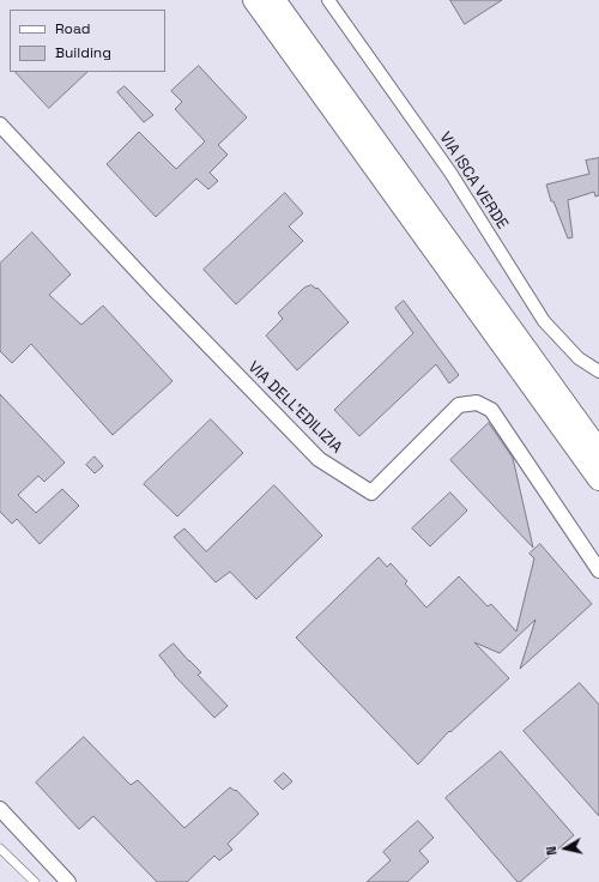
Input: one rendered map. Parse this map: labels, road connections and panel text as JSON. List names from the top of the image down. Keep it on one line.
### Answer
{"streets":{"street":["VIA ISCA VERDE","VIA DELL'EDILIZIA"]},"legend":["Road","Building"],"north":"left"}
